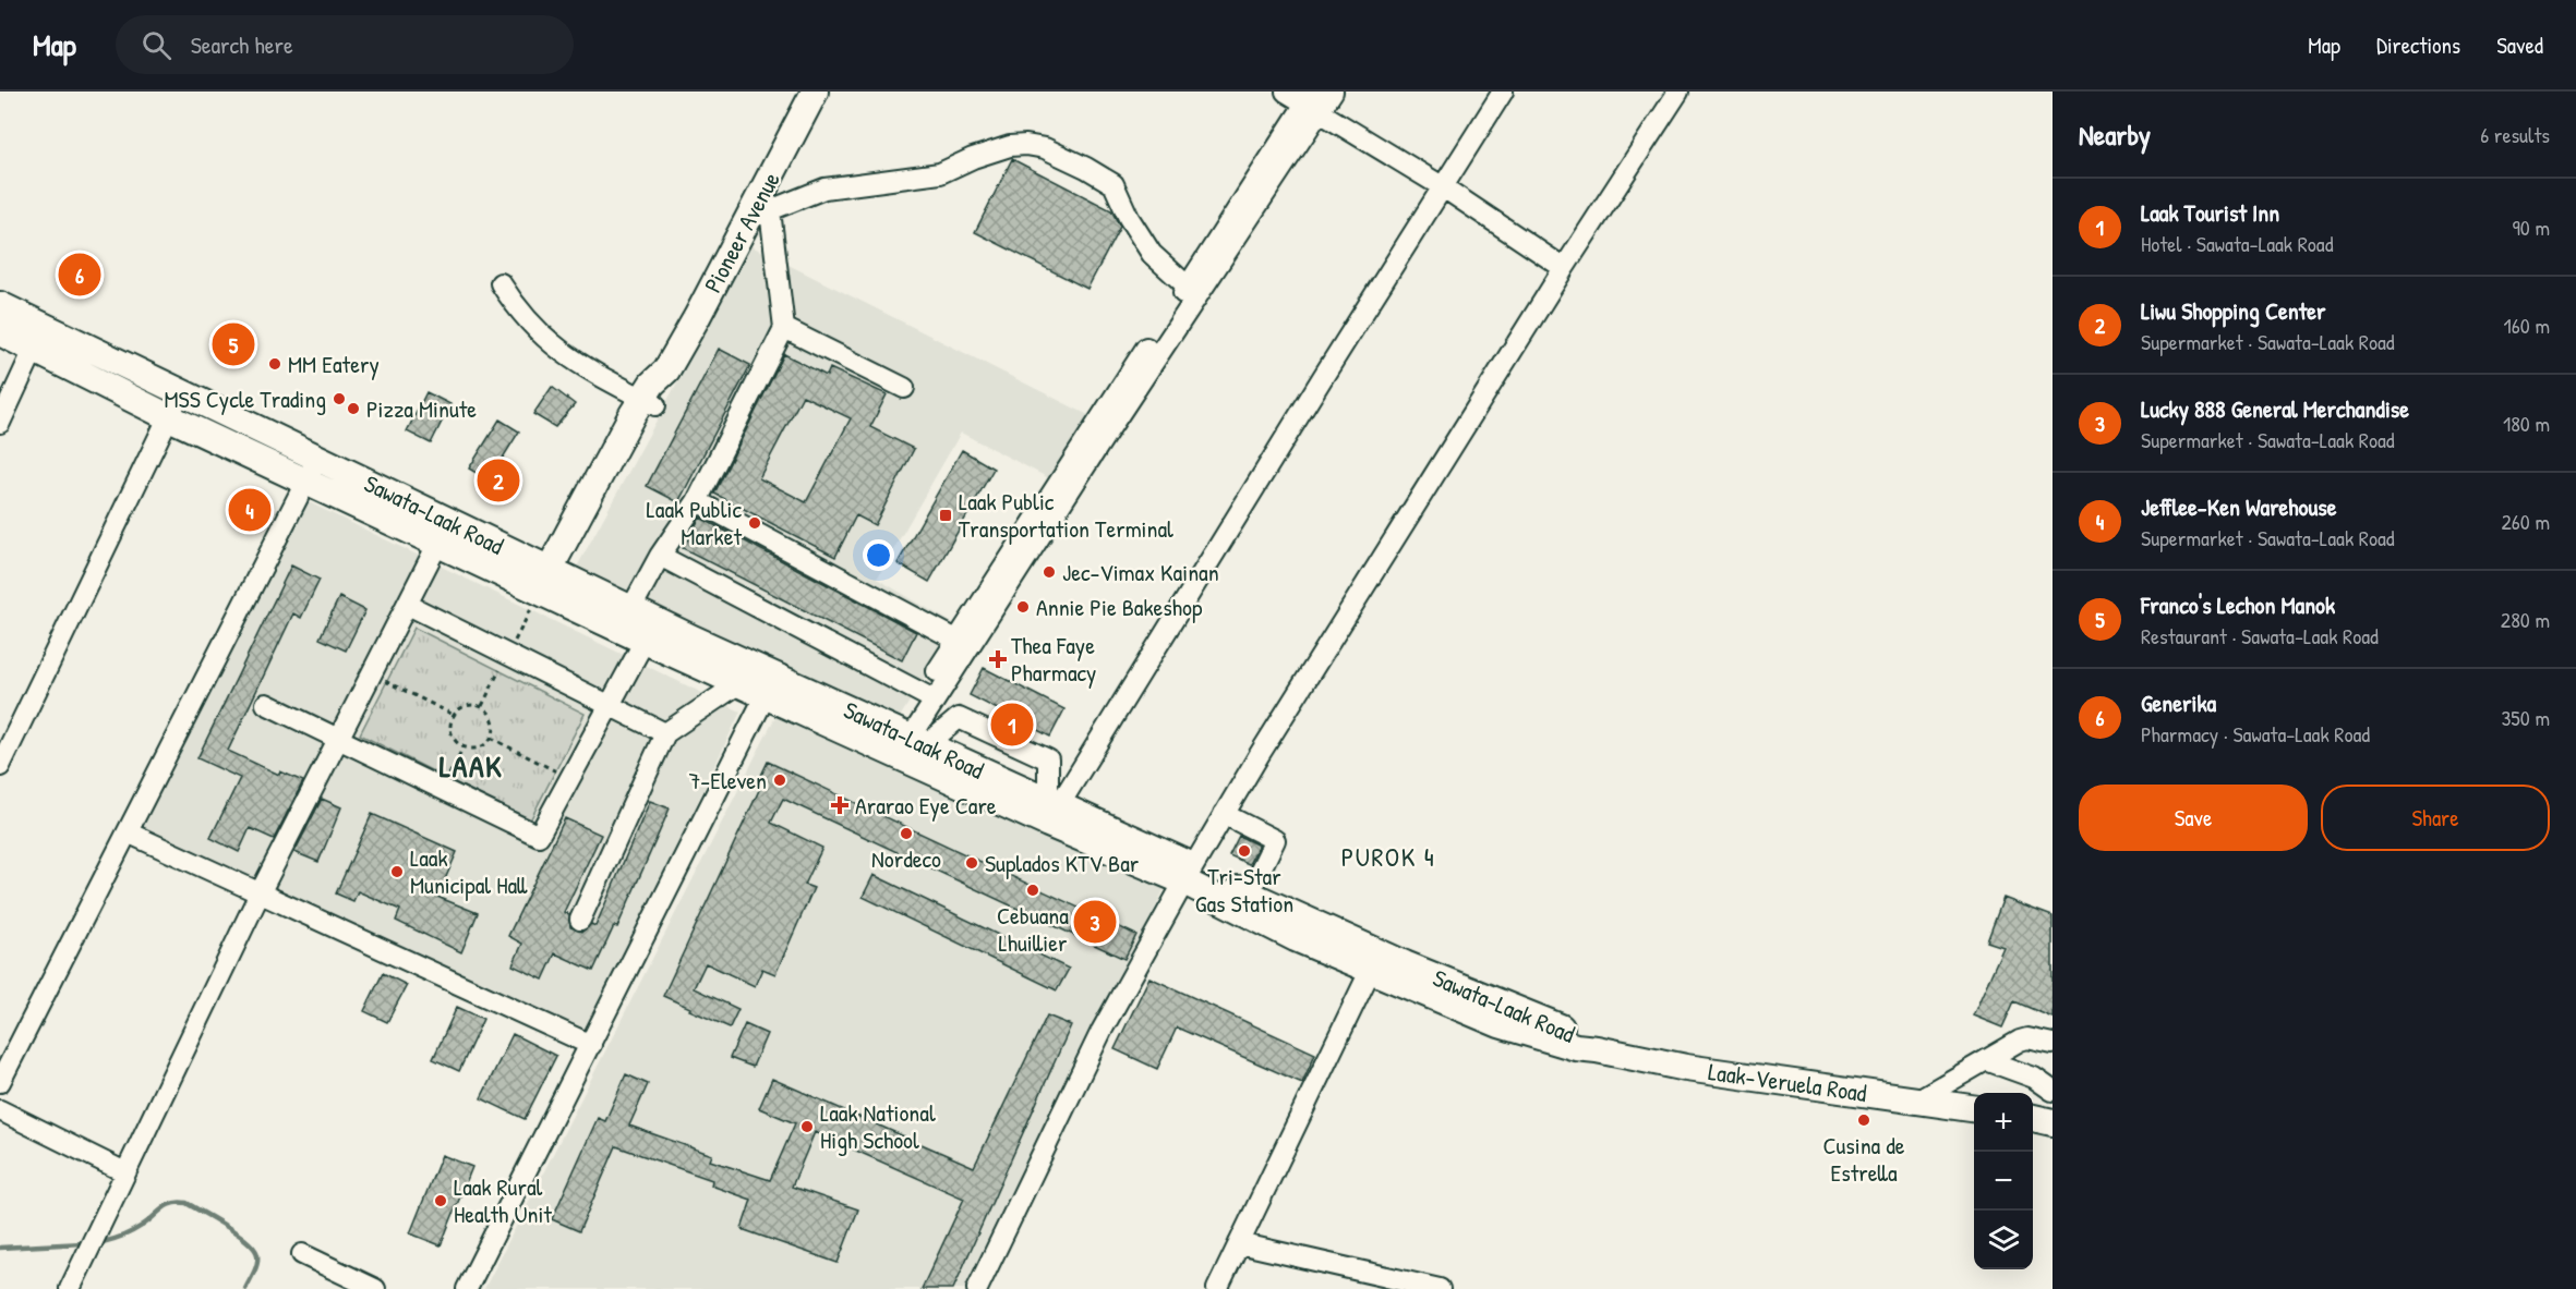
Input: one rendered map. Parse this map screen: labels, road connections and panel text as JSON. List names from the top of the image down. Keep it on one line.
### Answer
{"streets":{"main road":["Pioneer Avenue","Sawata-Laak Road","Laak-Veruela Road"]},"crossings":[["Pioneer Avenue","Sawata-Laak Road"],["Sawata-Laak Road","Laak-Veruela Road"]],"districts":["LAAK","PUROK 4"],"places":{"other":["MM Eatery","MSS Cycle Trading","Pizza Minute","Laak Public Market","Jec-Vimax Kainan","Annie Pie Bakeshop","7-Eleven","Nordeco","Tri-Star Gas Station","Suplados KTV Bar","Laak Municipal Hall","Cebuana Lhuillier","Cusina de Estrella","Laak National High School","Laak Rural Health Unit"],"transit":["Laak Public Transportation Terminal"],"health":["Thea Faye Pharmacy","Ararao Eye Care"]},"page":{"header":"Map","search":"Search here","nav":["Map","Directions","Saved"],"heading":["Nearby","6 results"],"list":[{"mark":"1","name":"Laak Tourist Inn","note":"Hotel · Sawata-Laak Road","value":"90 m"},{"mark":"2","name":"Liwu Shopping Center","note":"Supermarket · Sawata-Laak Road","value":"160 m"},{"mark":"3","name":"Lucky 888 General Merchandise","note":"Supermarket · Sawata-Laak Road","value":"180 m"},{"mark":"4","name":"Jefflee-Ken Warehouse","note":"Supermarket · Sawata-Laak Road","value":"260 m"},{"mark":"5","name":"Franco's Lechon Manok","note":"Restaurant · Sawata-Laak Road","value":"280 m"},{"mark":"6","name":"Generika","note":"Pharmacy · Sawata-Laak Road","value":"350 m"}],"pins":["6","5","2","4","1","3"],"buttons":["Save","Share"],"map_buttons":["+","−"]}}
